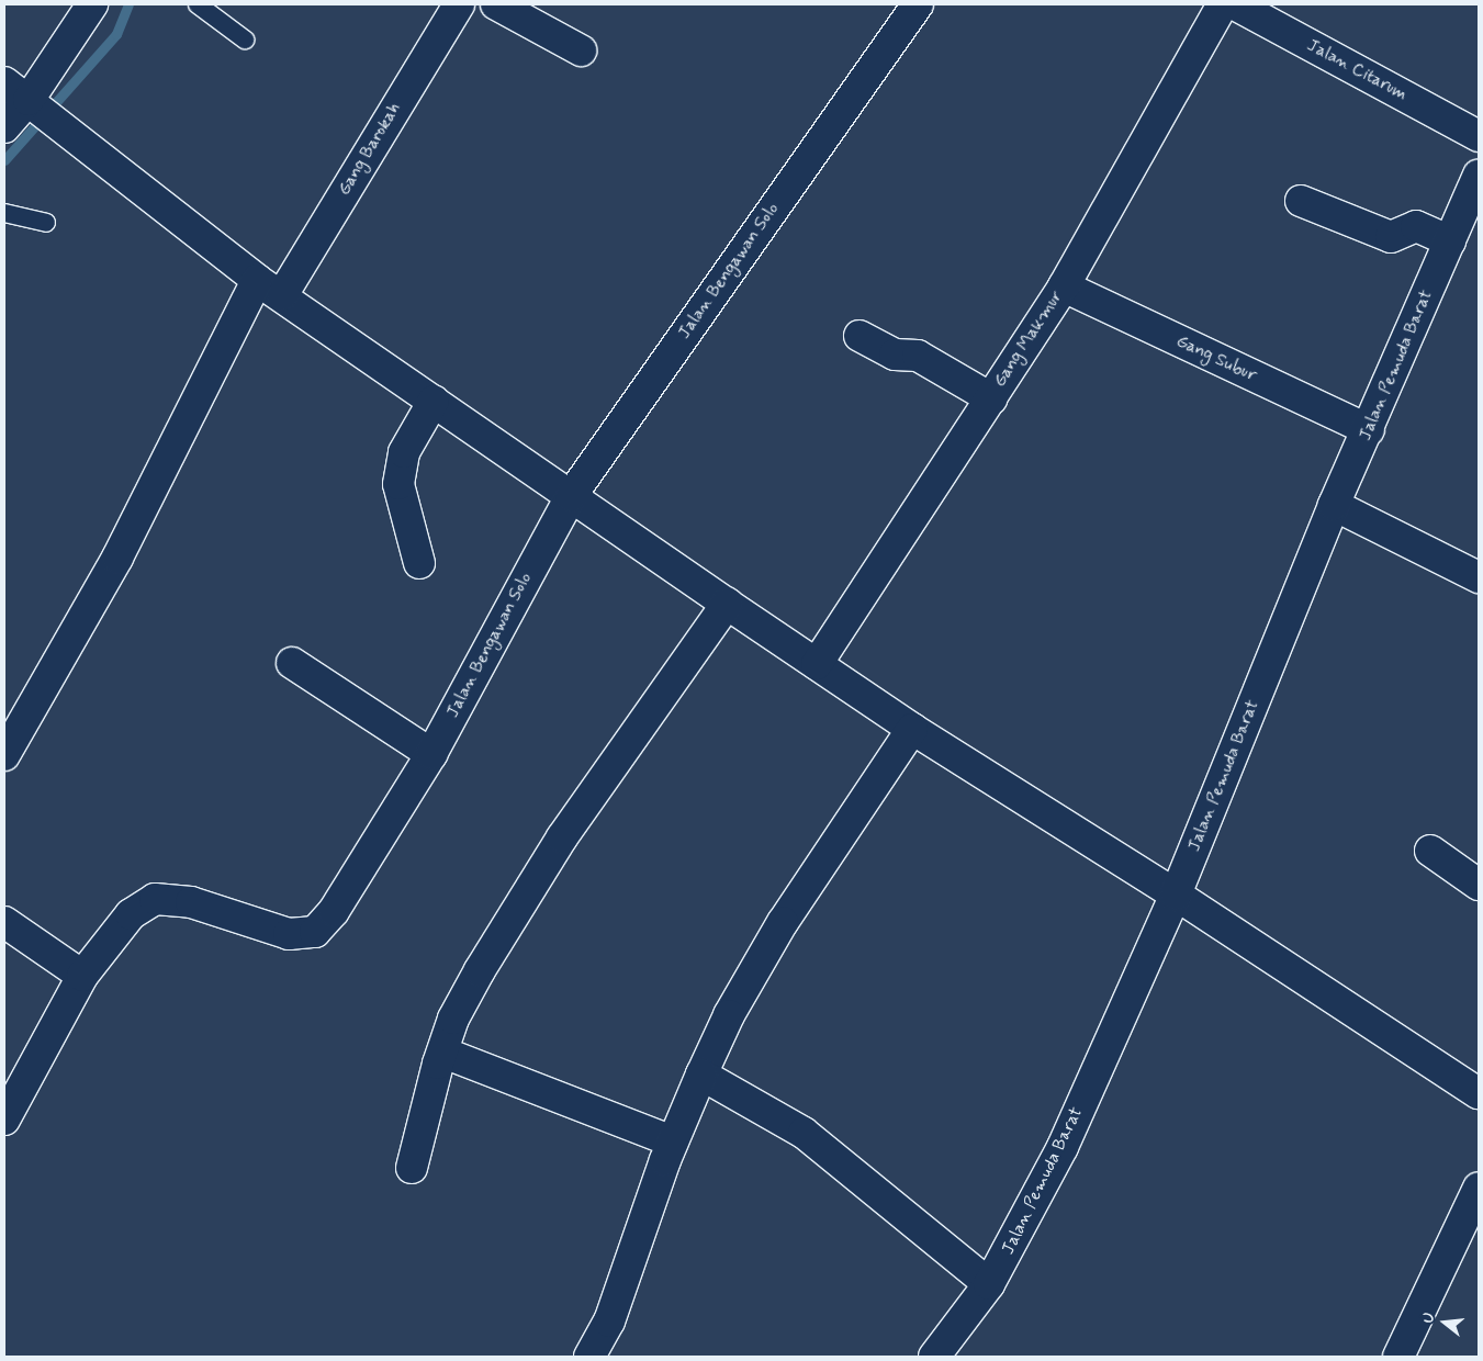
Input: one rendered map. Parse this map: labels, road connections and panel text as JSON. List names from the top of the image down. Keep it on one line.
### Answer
{"streets":{"street":["Jalan Citarum","Gang Barokah","Jalan Bengawan Solo","Gang Makmur","Gang Subur","Jalan Pemuda Barat"]},"crossings":[["Gang Makmur","Gang Subur"],["Gang Subur","Jalan Pemuda Barat"]],"north":"left"}
